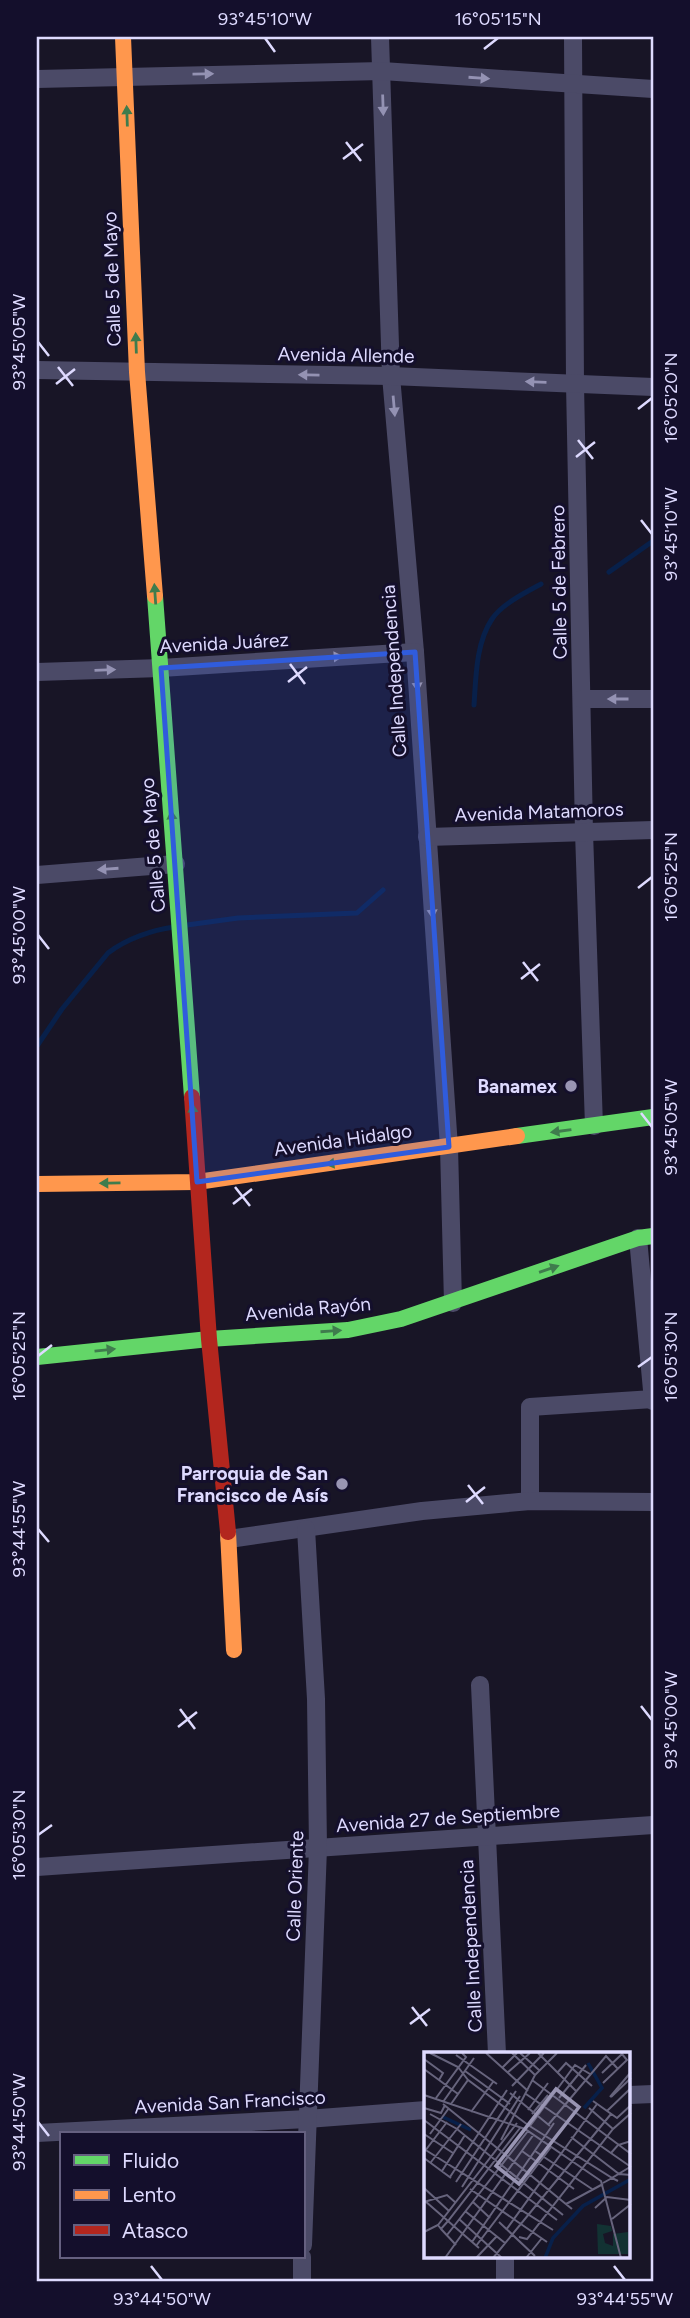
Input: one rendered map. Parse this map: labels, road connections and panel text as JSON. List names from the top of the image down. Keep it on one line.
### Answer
{"streets":{"street":["Calle 5 de Mayo","Avenida Allende","Calle 5 de Febrero","Avenida Juárez","Calle Independencia","Avenida Matamoros","Avenida Hidalgo","Avenida Rayón","Avenida 27 de Septiembre","Calle Oriente","Avenida San Francisco"]},"crossings":[["Calle 5 de Mayo","Avenida Allende"],["Calle 5 de Mayo","Avenida Juárez"],["Calle 5 de Mayo","Avenida Hidalgo"],["Calle 5 de Mayo","Avenida Rayón"],["Avenida Allende","Calle 5 de Febrero"],["Avenida Allende","Calle Independencia"],["Calle 5 de Febrero","Avenida Matamoros"],["Calle 5 de Febrero","Avenida Hidalgo"],["Avenida Juárez","Calle Independencia"],["Calle Independencia","Avenida Matamoros"],["Calle Independencia","Avenida Hidalgo"],["Calle Independencia","Avenida Rayón"],["Calle Independencia","Avenida 27 de Septiembre"],["Avenida 27 de Septiembre","Calle Oriente"],["Calle Oriente","Avenida San Francisco"]],"one_way":["Calle 5 de Mayo","Avenida Allende","Avenida Juárez","Calle Independencia","Avenida Hidalgo","Avenida Rayón"],"places":["Banamex","Parroquia de San Francisco de Asís"],"legend":["Fluido","Lento","Atasco"],"coordinates":["93°45'10\"W","16°05'15\"N","93°45'05\"W","16°05'20\"N","16°05'25\"N","93°45'00\"W","16°05'30\"N","93°44'55\"W","93°44'50\"W"]}
